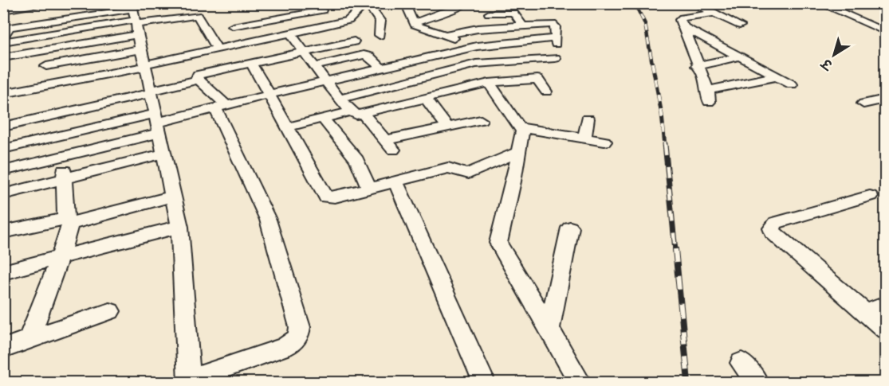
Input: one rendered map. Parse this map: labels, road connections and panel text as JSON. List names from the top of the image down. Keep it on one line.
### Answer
{"north":"bottom left"}
